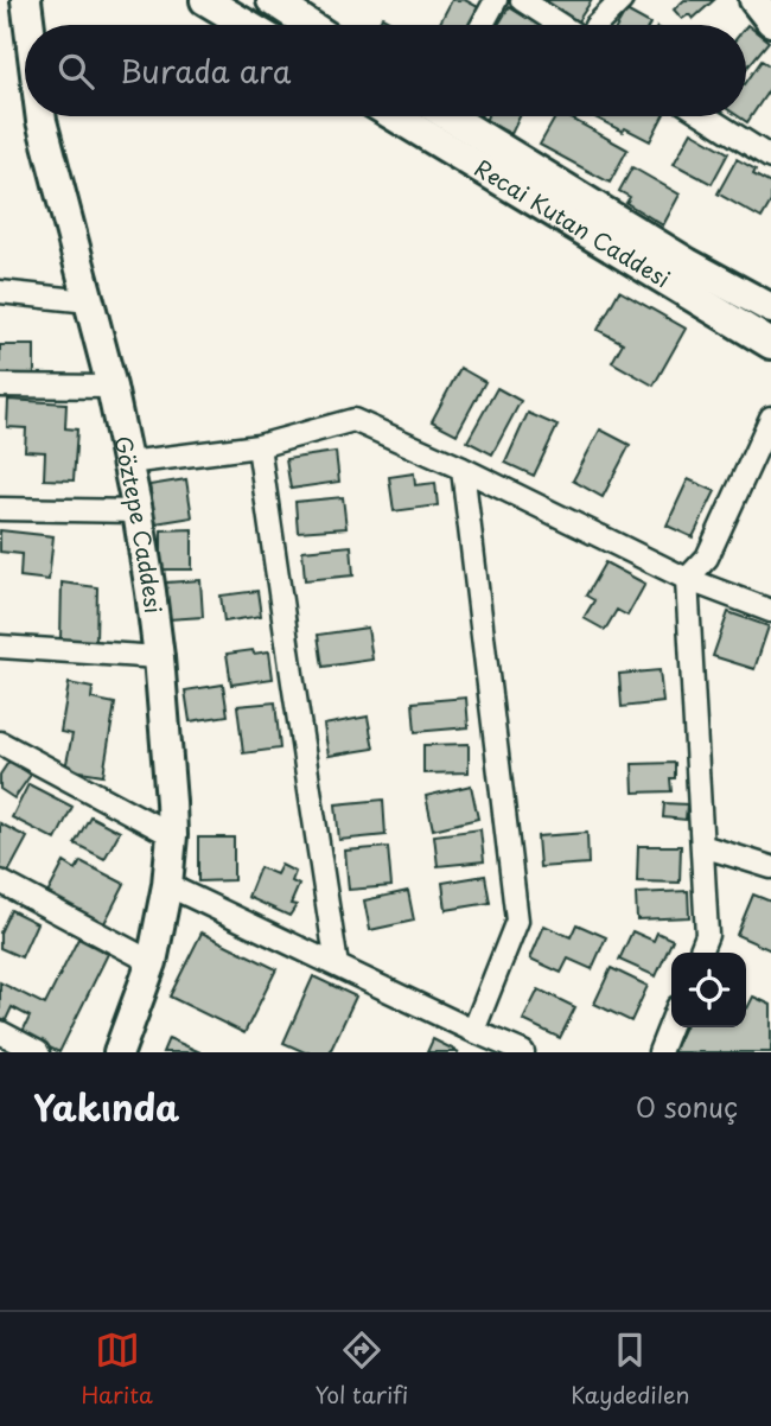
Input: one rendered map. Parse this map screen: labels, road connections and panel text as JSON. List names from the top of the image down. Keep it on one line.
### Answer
{"streets":{"street":["Recai Kutan Caddesi","Göztepe Caddesi"]},"page":{"search":"Burada ara","heading":["Yakında","0 sonuç"],"nav":["Harita","Yol tarifi","Kaydedilen"]}}
